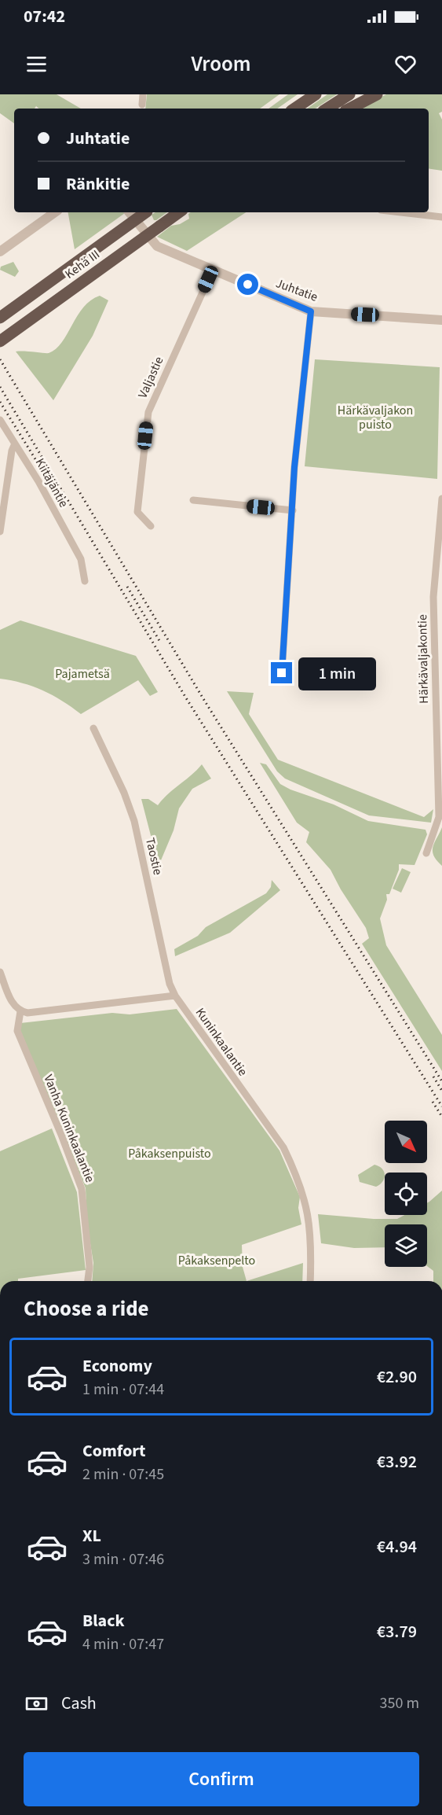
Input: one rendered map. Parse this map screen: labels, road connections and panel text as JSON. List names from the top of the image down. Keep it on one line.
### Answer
{"streets":{"highway":["Kehä III"],"street":["Juhtatie","Valjastie","Kiitäjäntie","Härkävaljakontie","Taostie","Kuninkaalantie","Vanha Kuninkaalantie"]},"crossings":[["Juhtatie","Valjastie"],["Taostie","Kuninkaalantie"]],"parks":["Härkävaljakon puisto","Pajametsä","Påkaksenpuisto","Påkaksenpelto"],"north":"bottom right","page":{"status":"07:42","header":"Vroom","banner":["Juhtatie","Ränkitie"],"bubble":"1 min","heading":"Choose a ride","list":[{"name":"Economy","note":"1 min · 07:44","value":"€2.90"},{"name":"Comfort","note":"2 min · 07:45","value":"€3.92"},{"name":"XL","note":"3 min · 07:46","value":"€4.94"},{"name":"Black","note":"4 min · 07:47","value":"€3.79"}],"pay":["Cash","350 m"],"buttons":"Confirm"}}
